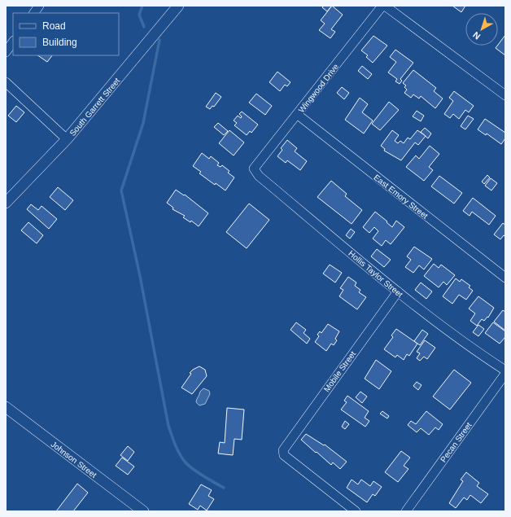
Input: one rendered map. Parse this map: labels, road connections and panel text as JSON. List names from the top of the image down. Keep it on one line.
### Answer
{"streets":{"street":["Wingwood Drive","South Garrett Street","East Emory Street","Hollis Taylor Street","Mobile Street","Pecan Street","Johnson Street"]},"crossings":[["Wingwood Drive","East Emory Street"],["Wingwood Drive","Hollis Taylor Street"],["Hollis Taylor Street","Mobile Street"]],"legend":["Road","Building"],"north":"bottom left"}
